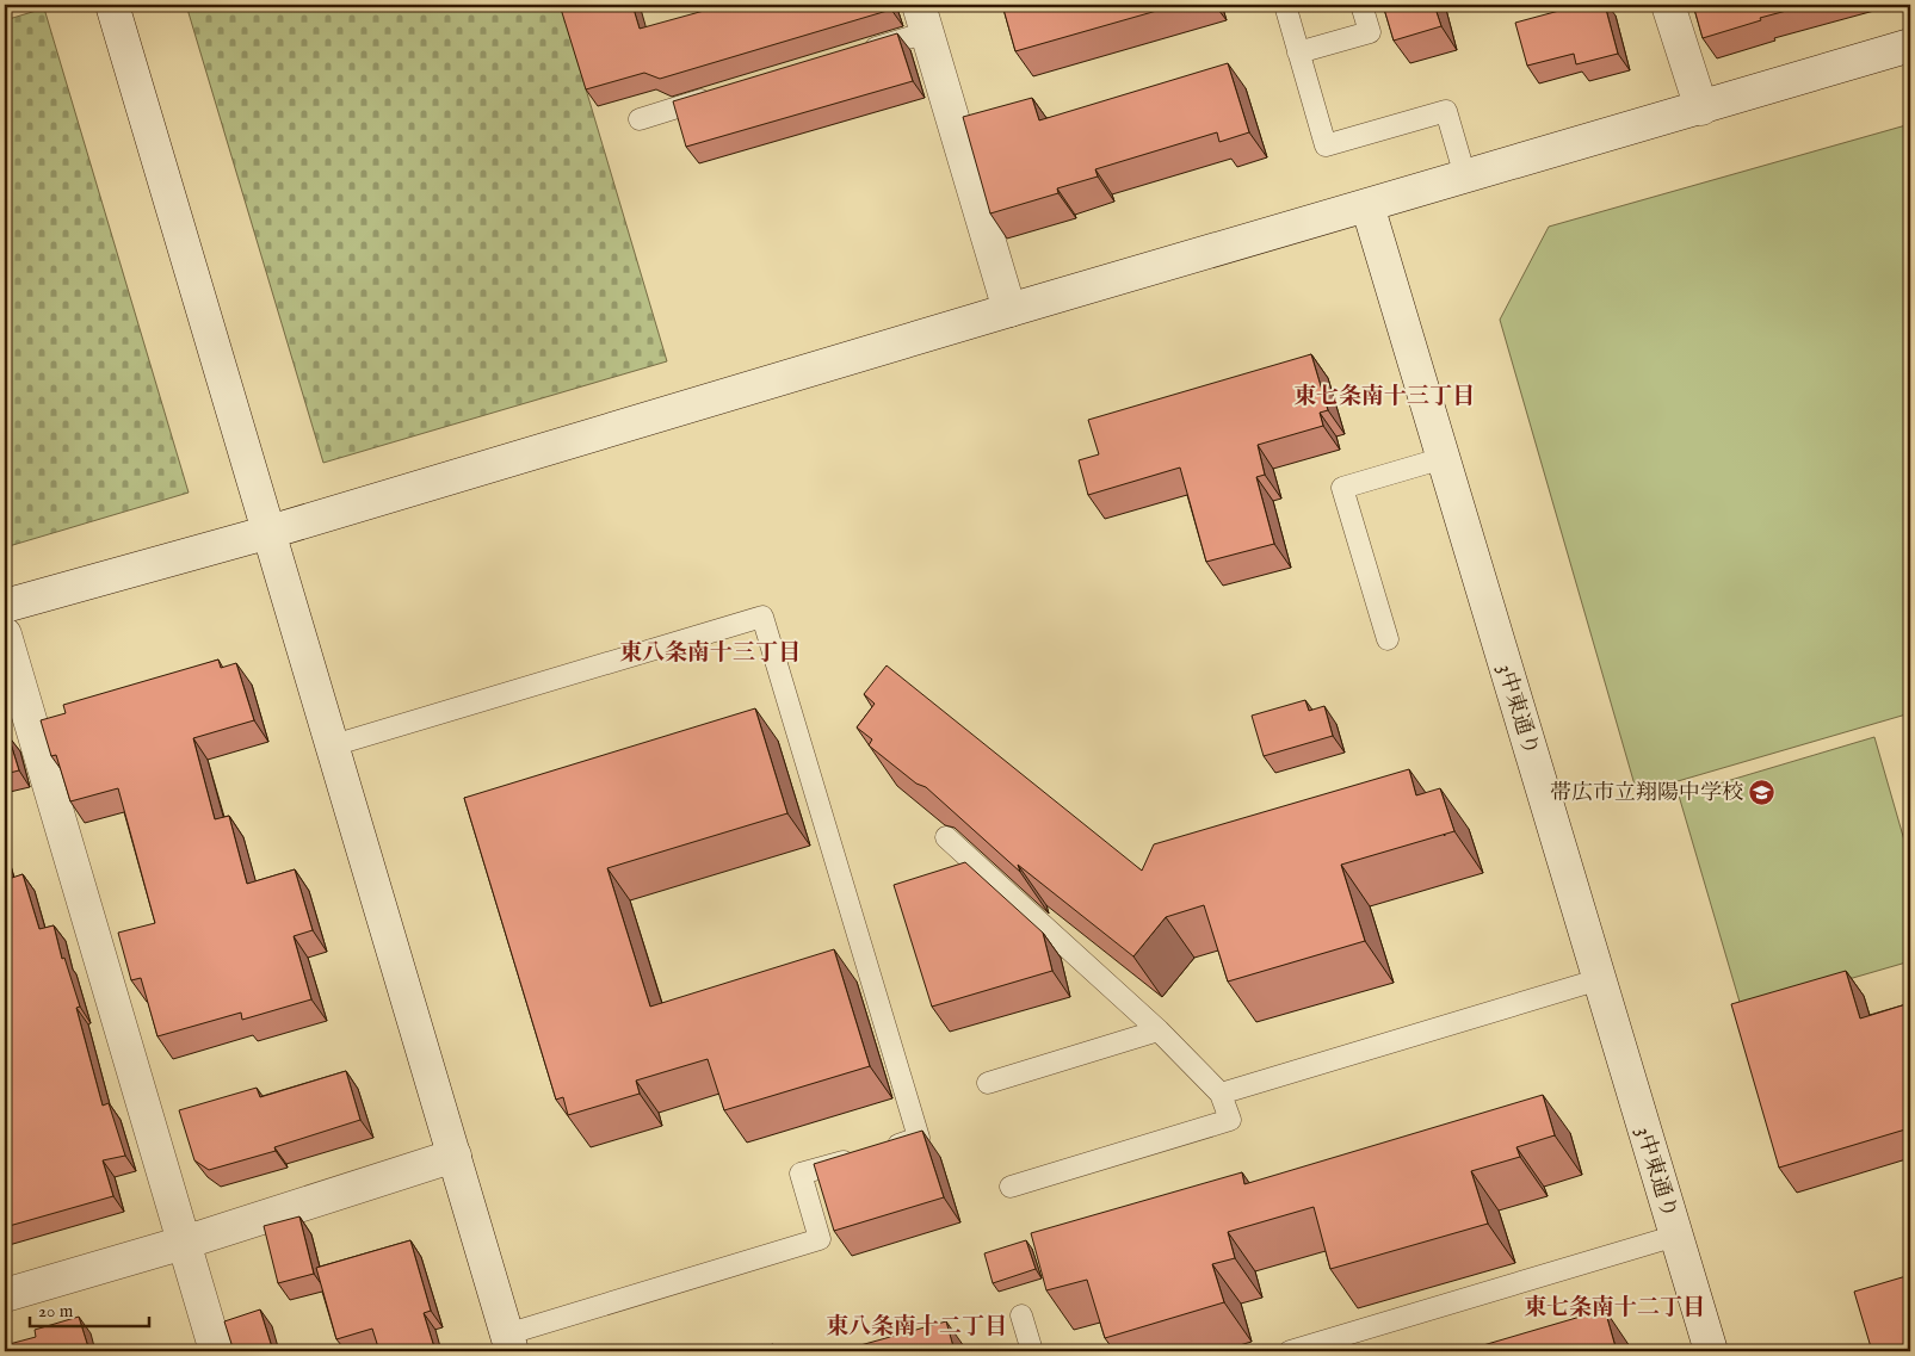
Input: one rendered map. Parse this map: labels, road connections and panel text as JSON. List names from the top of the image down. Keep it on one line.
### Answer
{"streets":{"street":["3中東通り"]},"districts":["東七条南十三丁目","東八条南十三丁目","東七条南十二丁目","東八条南十二丁目"],"places":{"school or university":["帯広市立翔陽中学校"]},"scale_bar":"20 m"}
